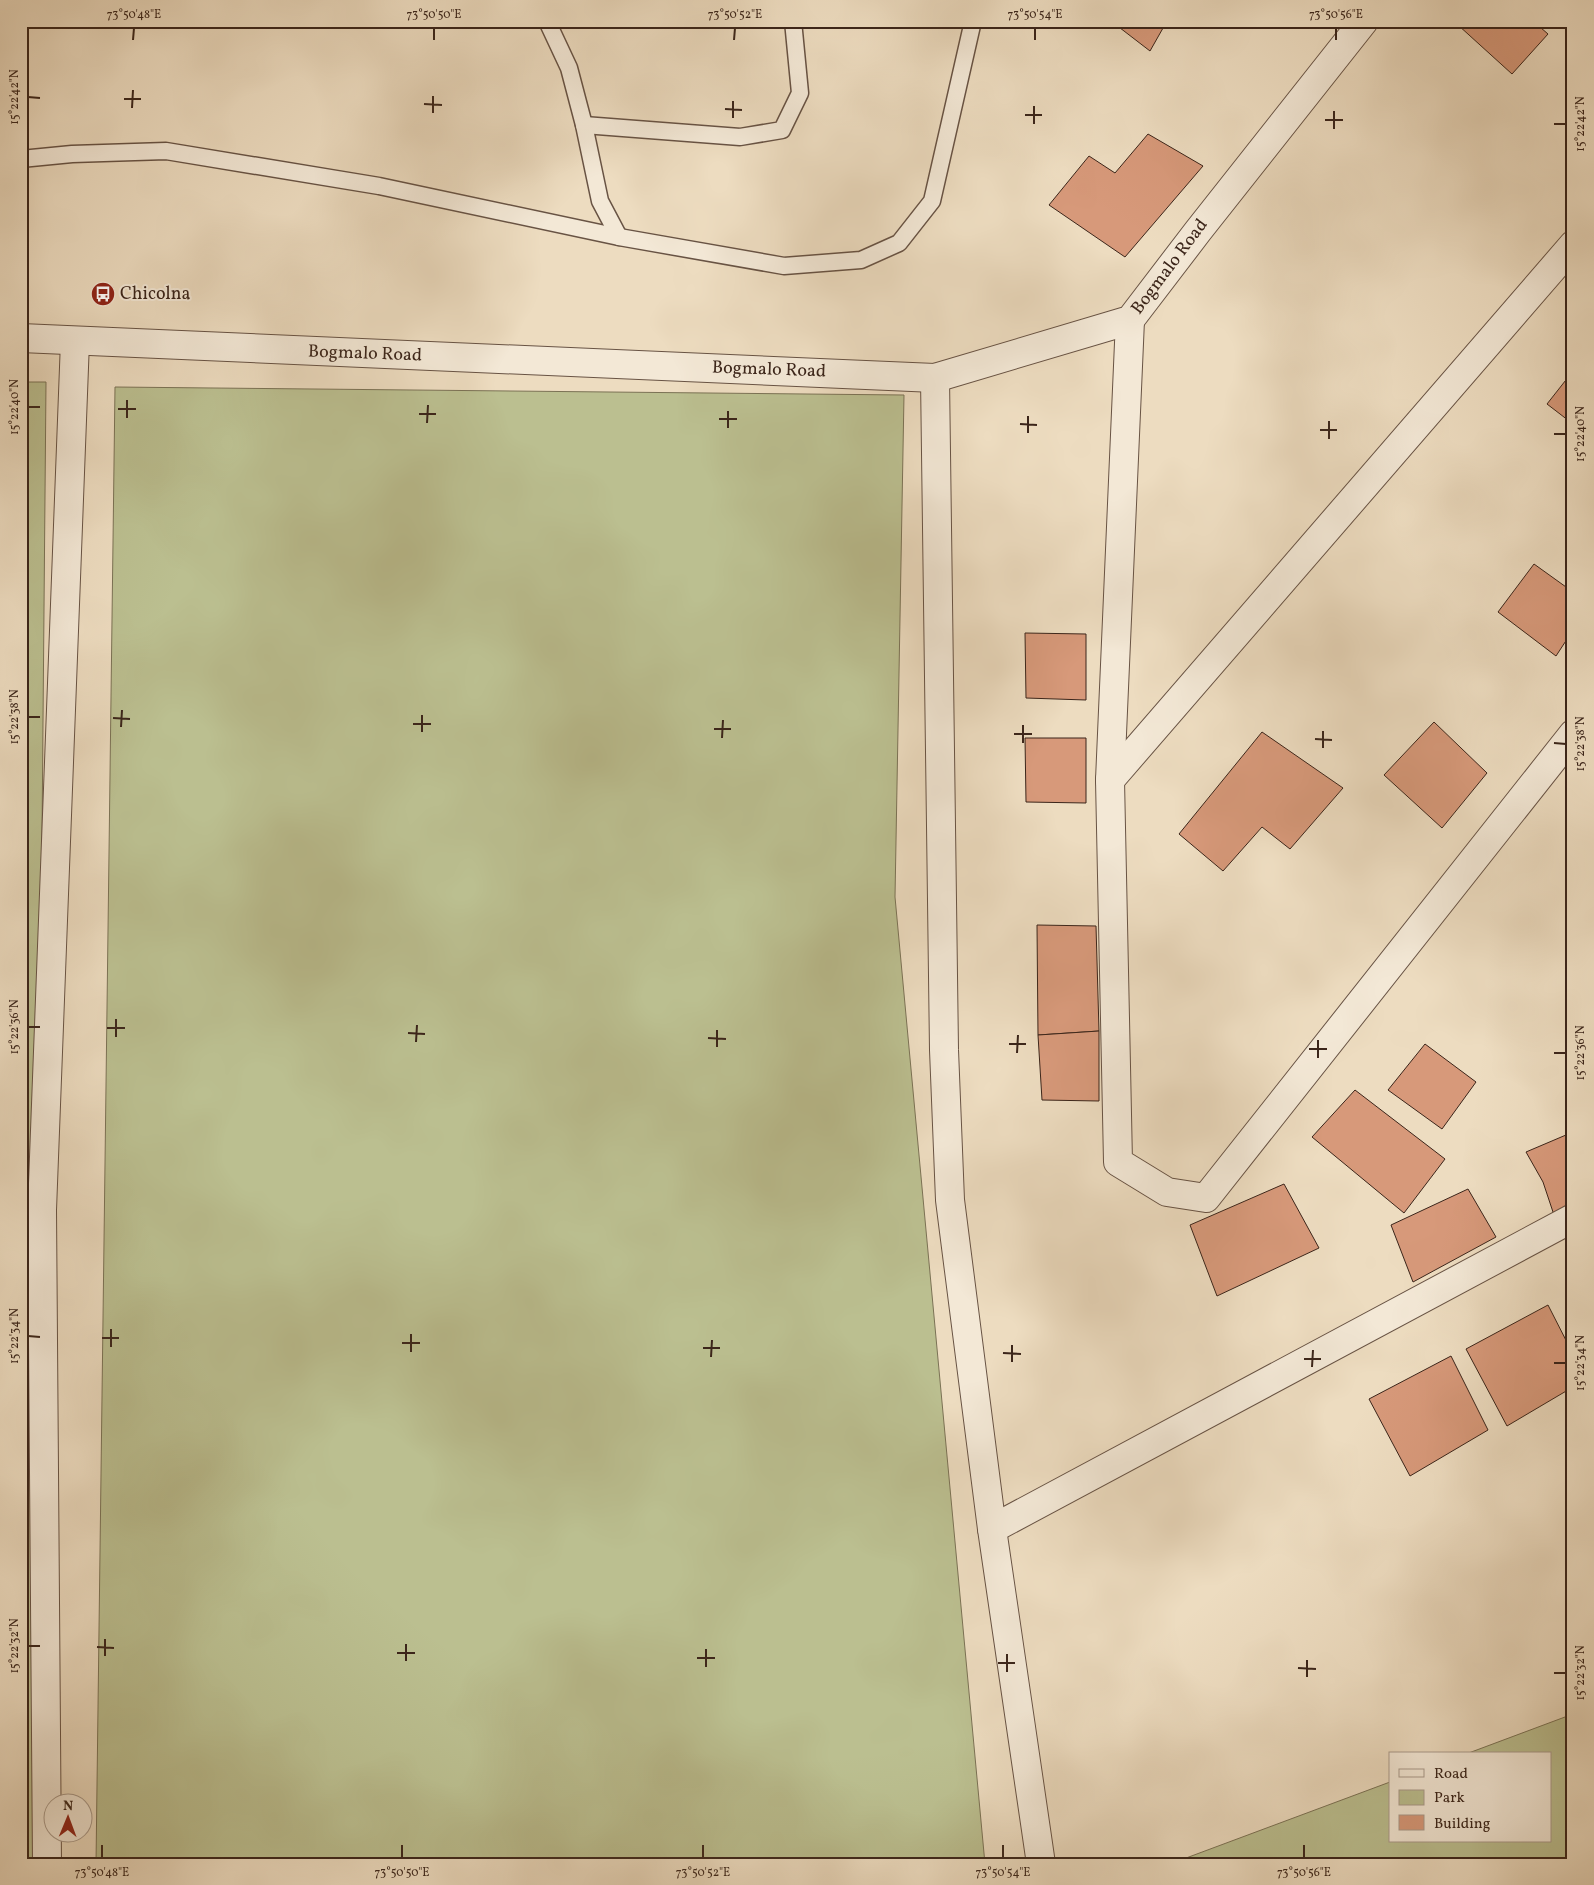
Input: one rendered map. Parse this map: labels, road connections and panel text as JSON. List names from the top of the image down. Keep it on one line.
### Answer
{"streets":{"street":["Bogmalo Road"]},"places":{"bus stop":["Chicolna"]},"legend":["Road","Park","Building"],"north":"top","coordinates":["73°50'48\"E","73°50'50\"E","73°50'52\"E","73°50'54\"E","73°50'56\"E","15°22'42\"N","15°22'40\"N","15°22'38\"N","15°22'36\"N","15°22'34\"N","15°22'32\"N"]}
